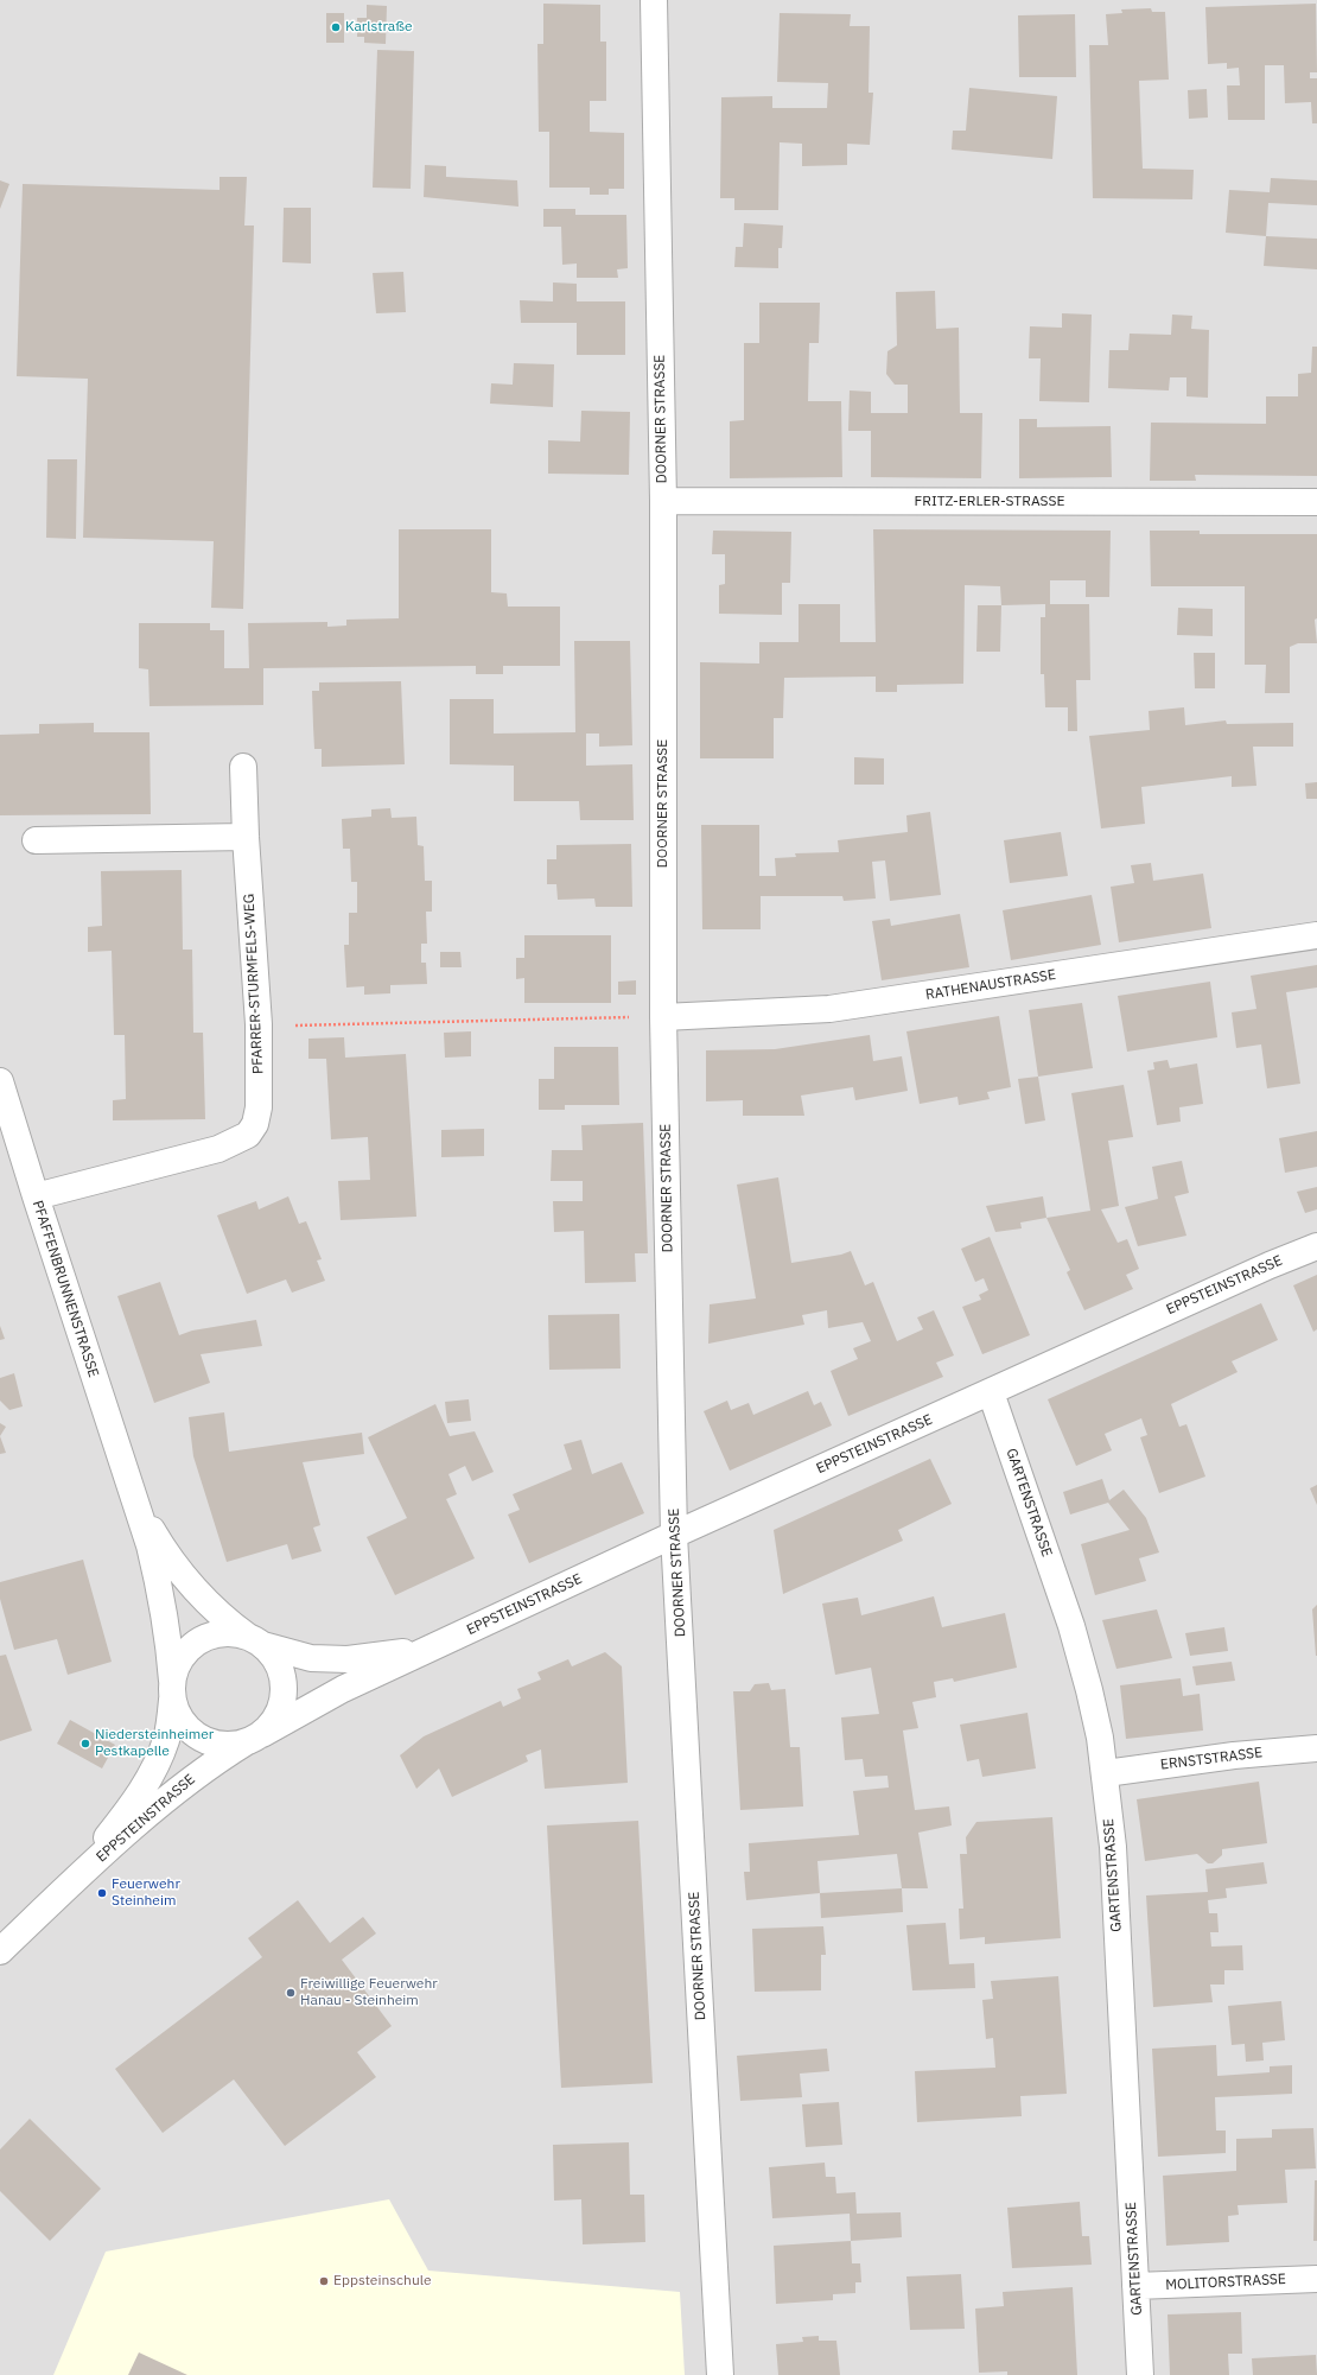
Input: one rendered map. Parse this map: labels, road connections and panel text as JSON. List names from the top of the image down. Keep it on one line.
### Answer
{"streets":{"street":["DOORNER STRASSE","FRITZ-ERLER-STRASSE","PFARRER-STURMFELS-WEG","RATHENAUSTRASSE","EPPSTEINSTRASSE","PFAFFENBRUNNENSTRASSE","GARTENSTRASSE","ERNSTSTRASSE","MOLITORSTRASSE"]},"crossings":[["DOORNER STRASSE","FRITZ-ERLER-STRASSE"],["DOORNER STRASSE","RATHENAUSTRASSE"],["DOORNER STRASSE","EPPSTEINSTRASSE"],["PFARRER-STURMFELS-WEG","PFAFFENBRUNNENSTRASSE"],["EPPSTEINSTRASSE","PFAFFENBRUNNENSTRASSE"],["EPPSTEINSTRASSE","GARTENSTRASSE"],["GARTENSTRASSE","ERNSTSTRASSE"],["GARTENSTRASSE","MOLITORSTRASSE"]],"places":["Karlstraße","Niedersteinheimer Pestkapelle","Feuerwehr Steinheim","Freiwillige Feuerwehr Hanau - Steinheim","Eppsteinschule"]}
